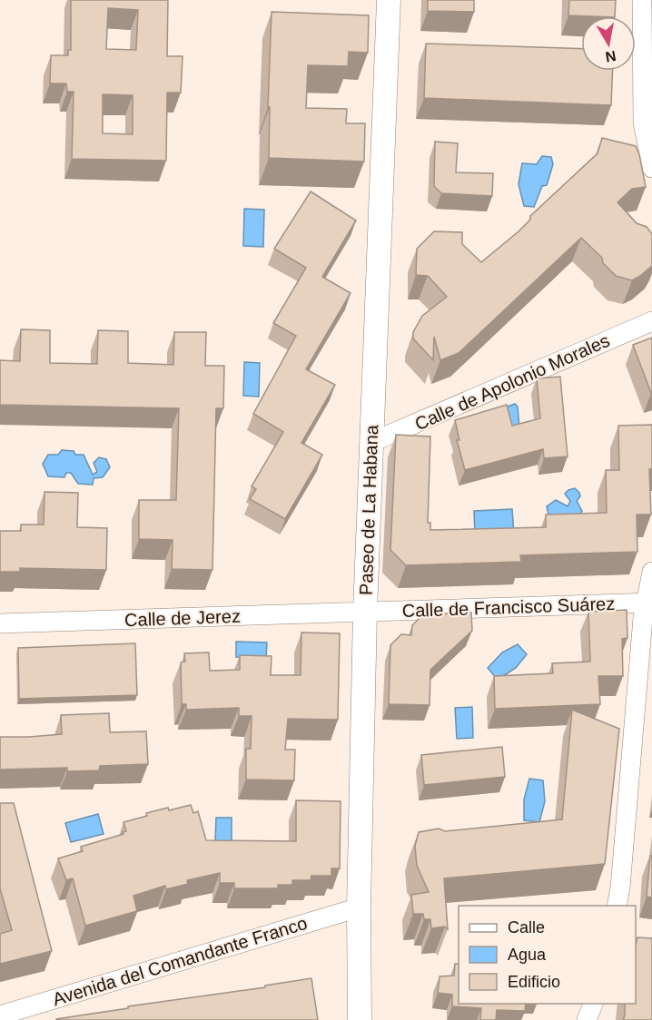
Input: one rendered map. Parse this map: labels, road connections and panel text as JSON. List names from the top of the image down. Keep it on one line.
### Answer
{"streets":{"street":["Calle de Apolonio Morales","Paseo de La Habana","Calle de Francisco Suárez","Calle de Jerez","Avenida del Comandante Franco"]},"crossings":[["Calle de Apolonio Morales","Paseo de La Habana"],["Paseo de La Habana","Calle de Francisco Suárez"],["Paseo de La Habana","Calle de Jerez"],["Paseo de La Habana","Avenida del Comandante Franco"],["Calle de Francisco Suárez","Calle de Jerez"]],"legend":["Calle","Agua","Edificio"],"north":"bottom"}
